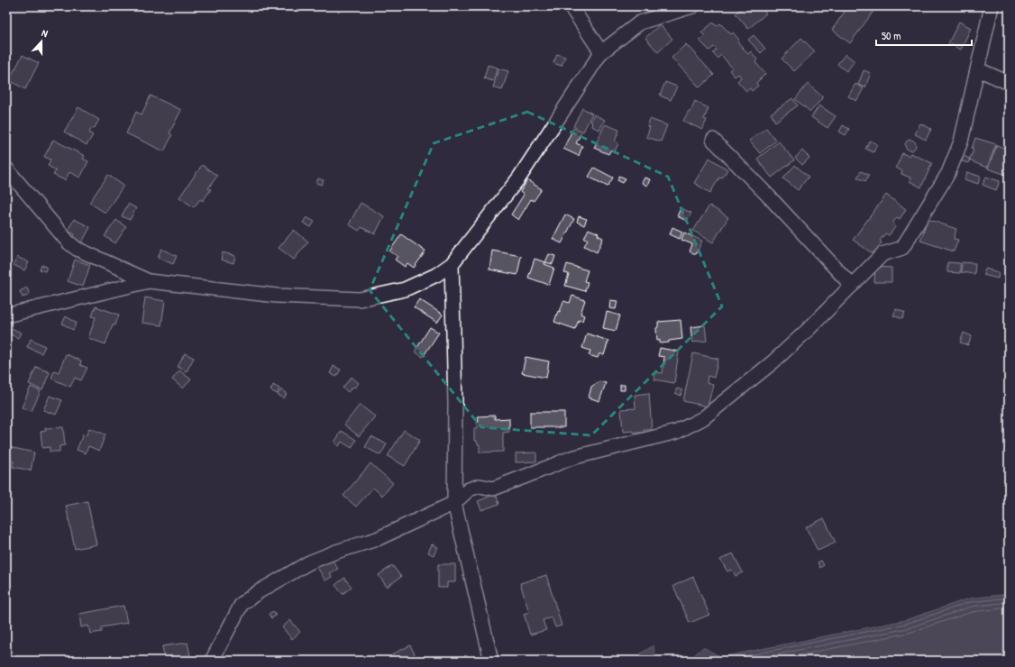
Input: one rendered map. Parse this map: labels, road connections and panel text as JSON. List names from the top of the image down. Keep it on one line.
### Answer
{"scale_bar":"50 m","north":"top"}
